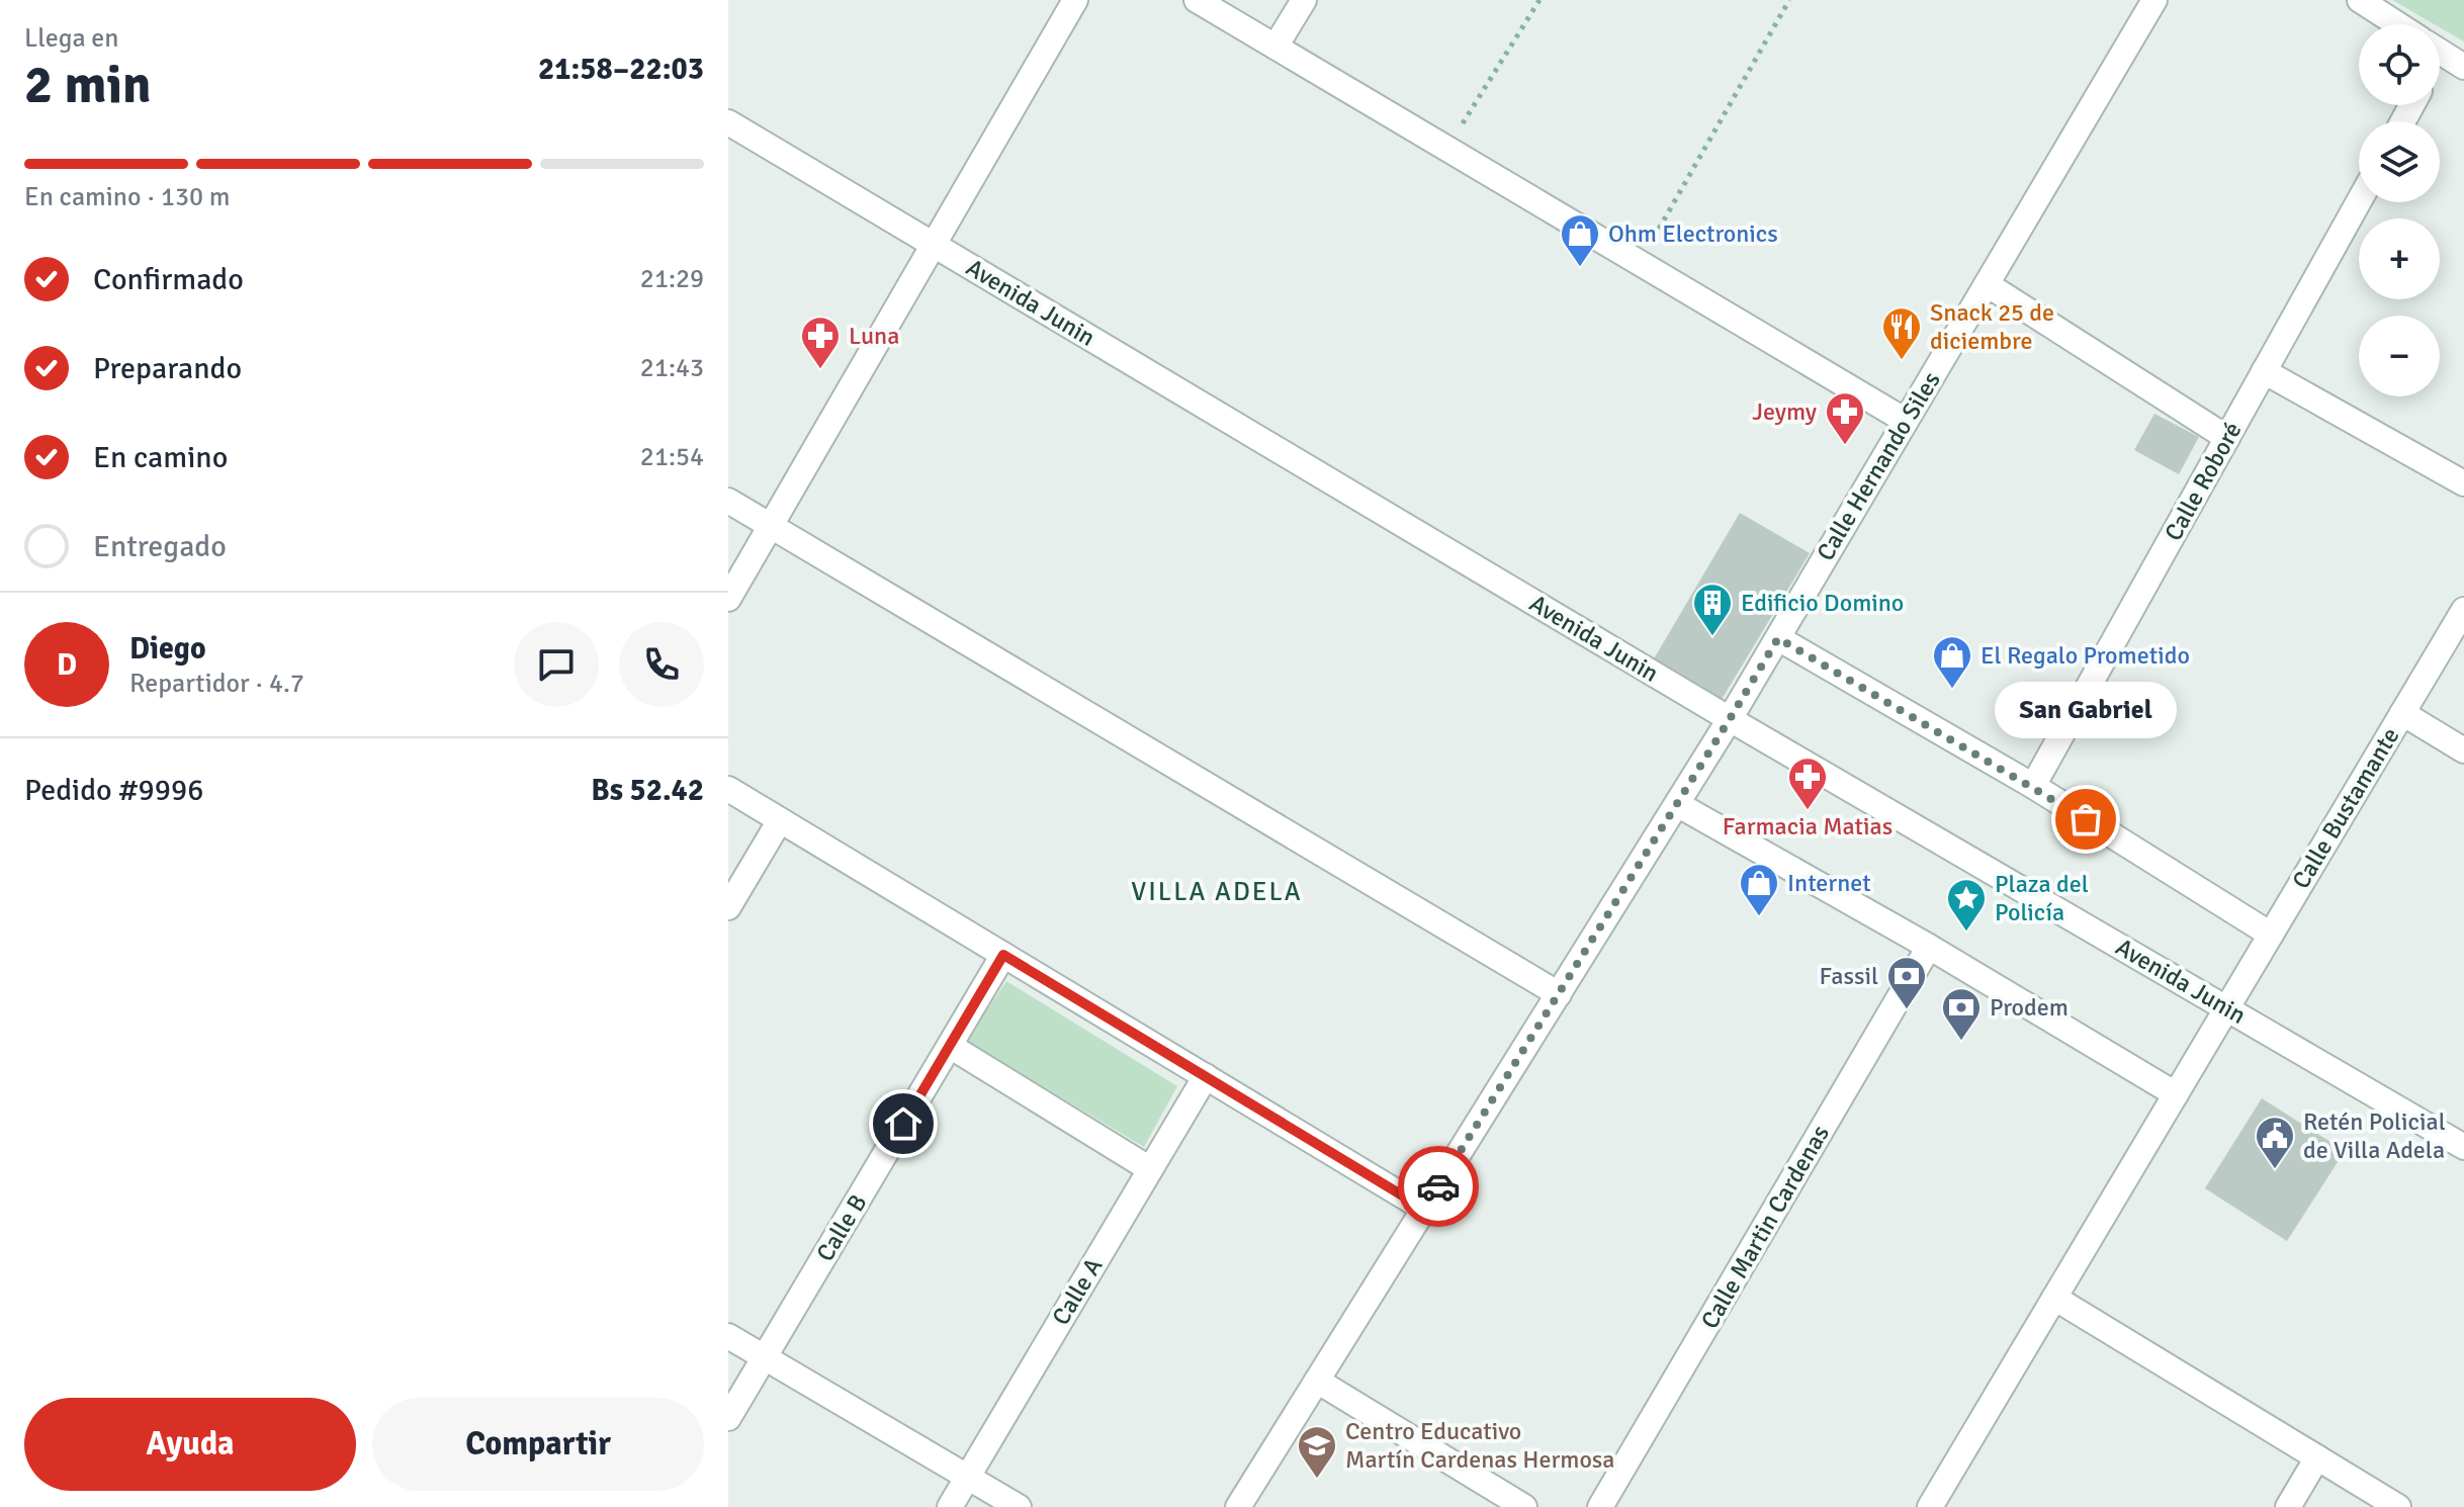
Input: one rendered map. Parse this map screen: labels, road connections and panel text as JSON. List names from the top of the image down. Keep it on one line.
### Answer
{"streets":{"street":["Avenida Junin","Calle Hernando Siles","Calle Roboré","Calle Bustamante","Calle Martin Cardenas","Calle B","Calle A"]},"crossings":[["Avenida Junin","Calle Hernando Siles"],["Avenida Junin","Calle Bustamante"]],"districts":["VILLA ADELA"],"places":{"shop":["Ohm Electronics","El Regalo Prometido","Internet"],"restaurant":["Snack 25 de diciembre"],"pharmacy":["Luna","Jeymy","Farmacia Matias"],"building":["Edificio Domino"],"other":["San Gabriel"],"place":["Plaza del Policía"],"bank":["Fassil","Prodem"],"public building":["Retén Policial de Villa Adela"],"school or university":["Centro Educativo Martín Cardenas Hermosa"]},"page":{"heading":["2 min","Llega en","21:58–22:03"],"panel":["Diego","Repartidor · 4.7","Pedido #9996","Bs 52.42"],"map_buttons":["+","−"],"bar":"En camino · 130 m","list":[["Confirmado","21:29"],["Preparando","21:43"],["En camino","21:54"],"Entregado"],"round":"D","bubble":"San Gabriel","buttons":["Ayuda","Compartir"]}}
